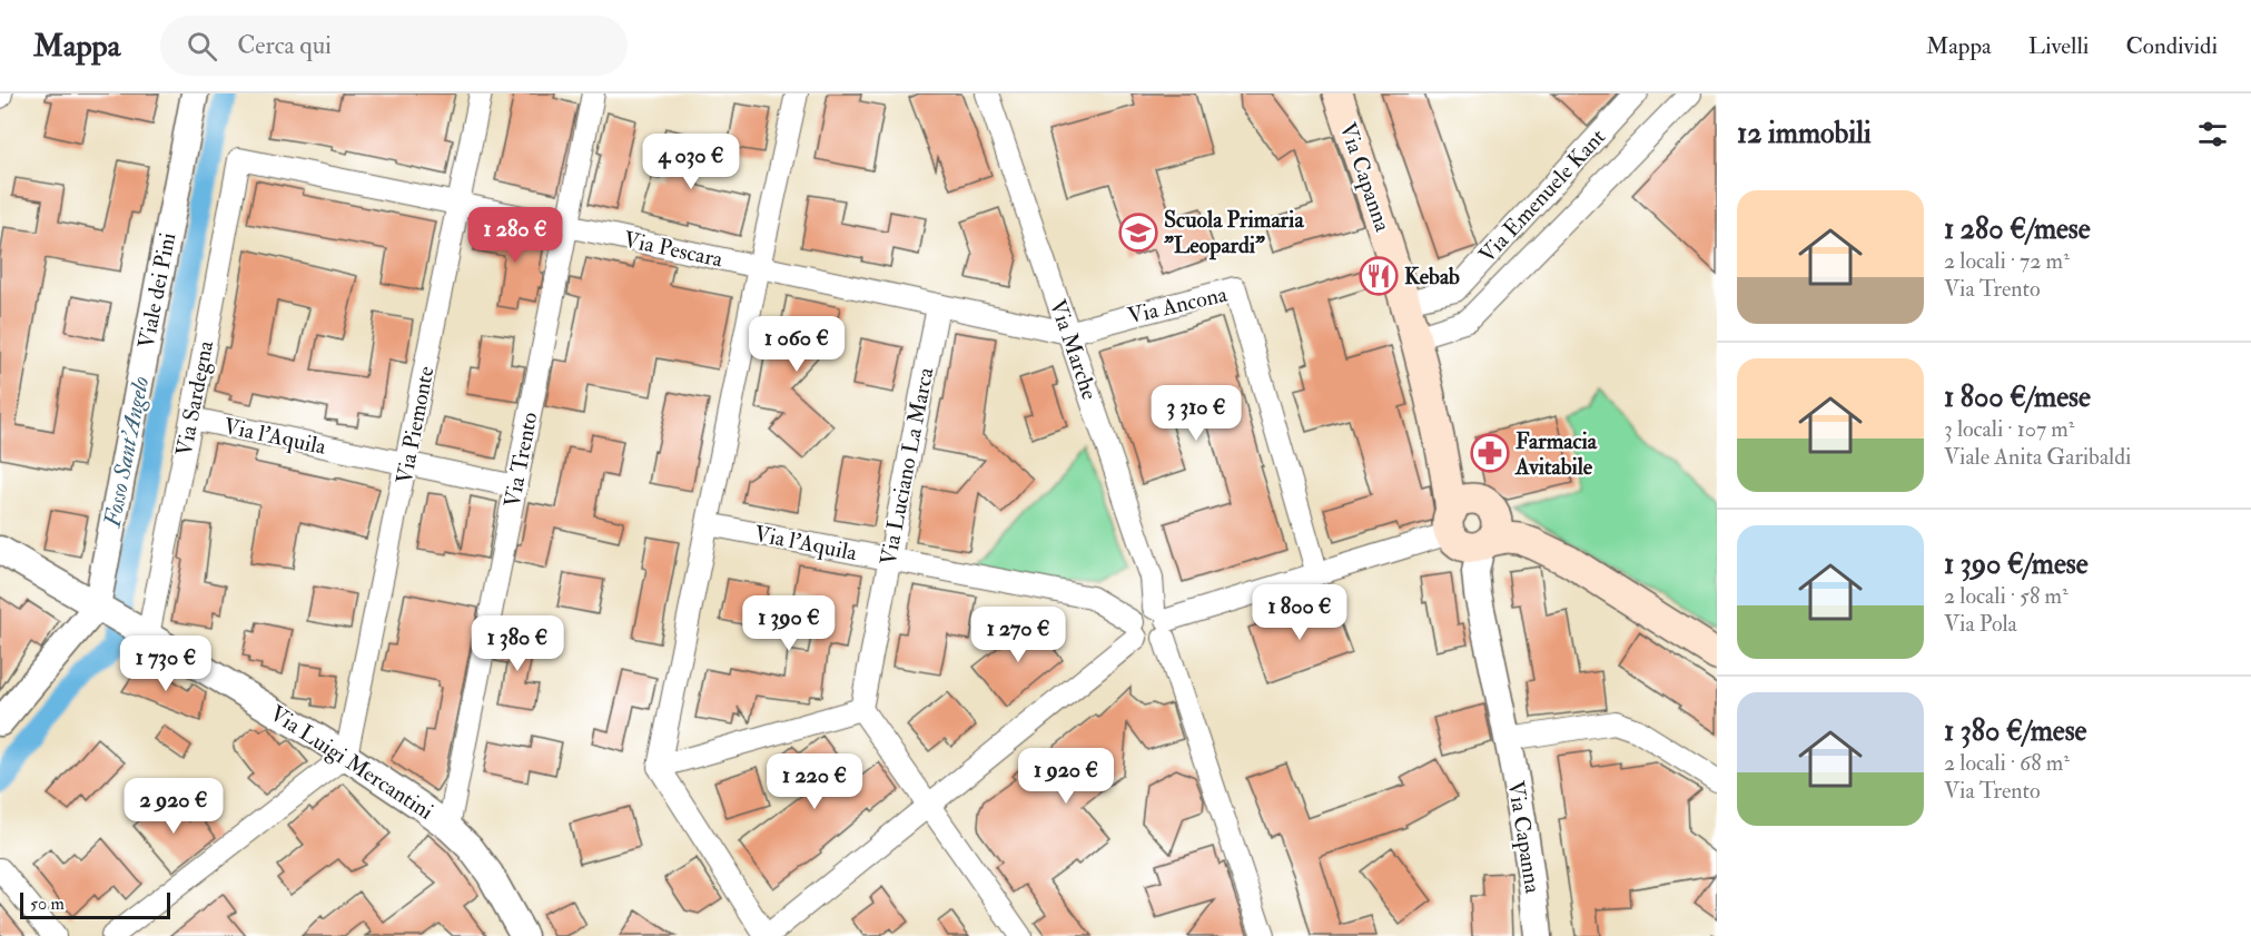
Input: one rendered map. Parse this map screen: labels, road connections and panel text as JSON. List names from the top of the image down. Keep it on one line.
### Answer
{"streets":{"main road":["Via Capanna"],"street":["Via Emenuele Kant","Via Pescara","Viale dei Pini","Via Ancona","Via Marche","Via Sardegna","Via Piemonte","Via l'Aquila","Via Trento","Via Luciano La Marca","Via Luigi Mercantini"]},"crossings":[["Via Capanna","Via Emenuele Kant"],["Via Pescara","Via Ancona"],["Via Pescara","Via Marche"],["Via Pescara","Via Sardegna"],["Via Pescara","Via Piemonte"],["Via Pescara","Via Trento"],["Via Pescara","Via Luciano La Marca"],["Viale dei Pini","Via Luigi Mercantini"],["Via Ancona","Via Marche"],["Via Marche","Via l'Aquila"],["Via Sardegna","Via l'Aquila"],["Via Sardegna","Via Luigi Mercantini"],["Via Piemonte","Via l'Aquila"],["Via Piemonte","Via Luigi Mercantini"],["Via l'Aquila","Via Trento"],["Via l'Aquila","Via Luciano La Marca"],["Via Trento","Via Luigi Mercantini"]],"water":["Fosso Sant'Angelo"],"places":{"school or university":["Scuola Primaria \"Leopardi\""],"restaurant":["Kebab"],"pharmacy":["Farmacia Avitabile"]},"scale_bar":"50 m","page":{"header":"Mappa","search":"Cerca qui","nav":["Mappa","Livelli","Condividi"],"heading":"12 immobili","price":["4 030 €","1 280 €","1 060 €","3 310 €","1 800 €","1 390 €","1 270 €","1 380 €","1 730 €","1 920 €","1 220 €","2 920 €"],"list":[{"name":"1 280 €/mese","note":"2 locali · 72 m² · Via Trento"},{"name":"1 800 €/mese","note":"3 locali · 107 m² · Viale Anita Garibaldi"},{"name":"1 390 €/mese","note":"2 locali · 58 m² · Via Pola"},{"name":"1 380 €/mese","note":"2 locali · 68 m² · Via Trento"}],"scale":"50 m"}}
